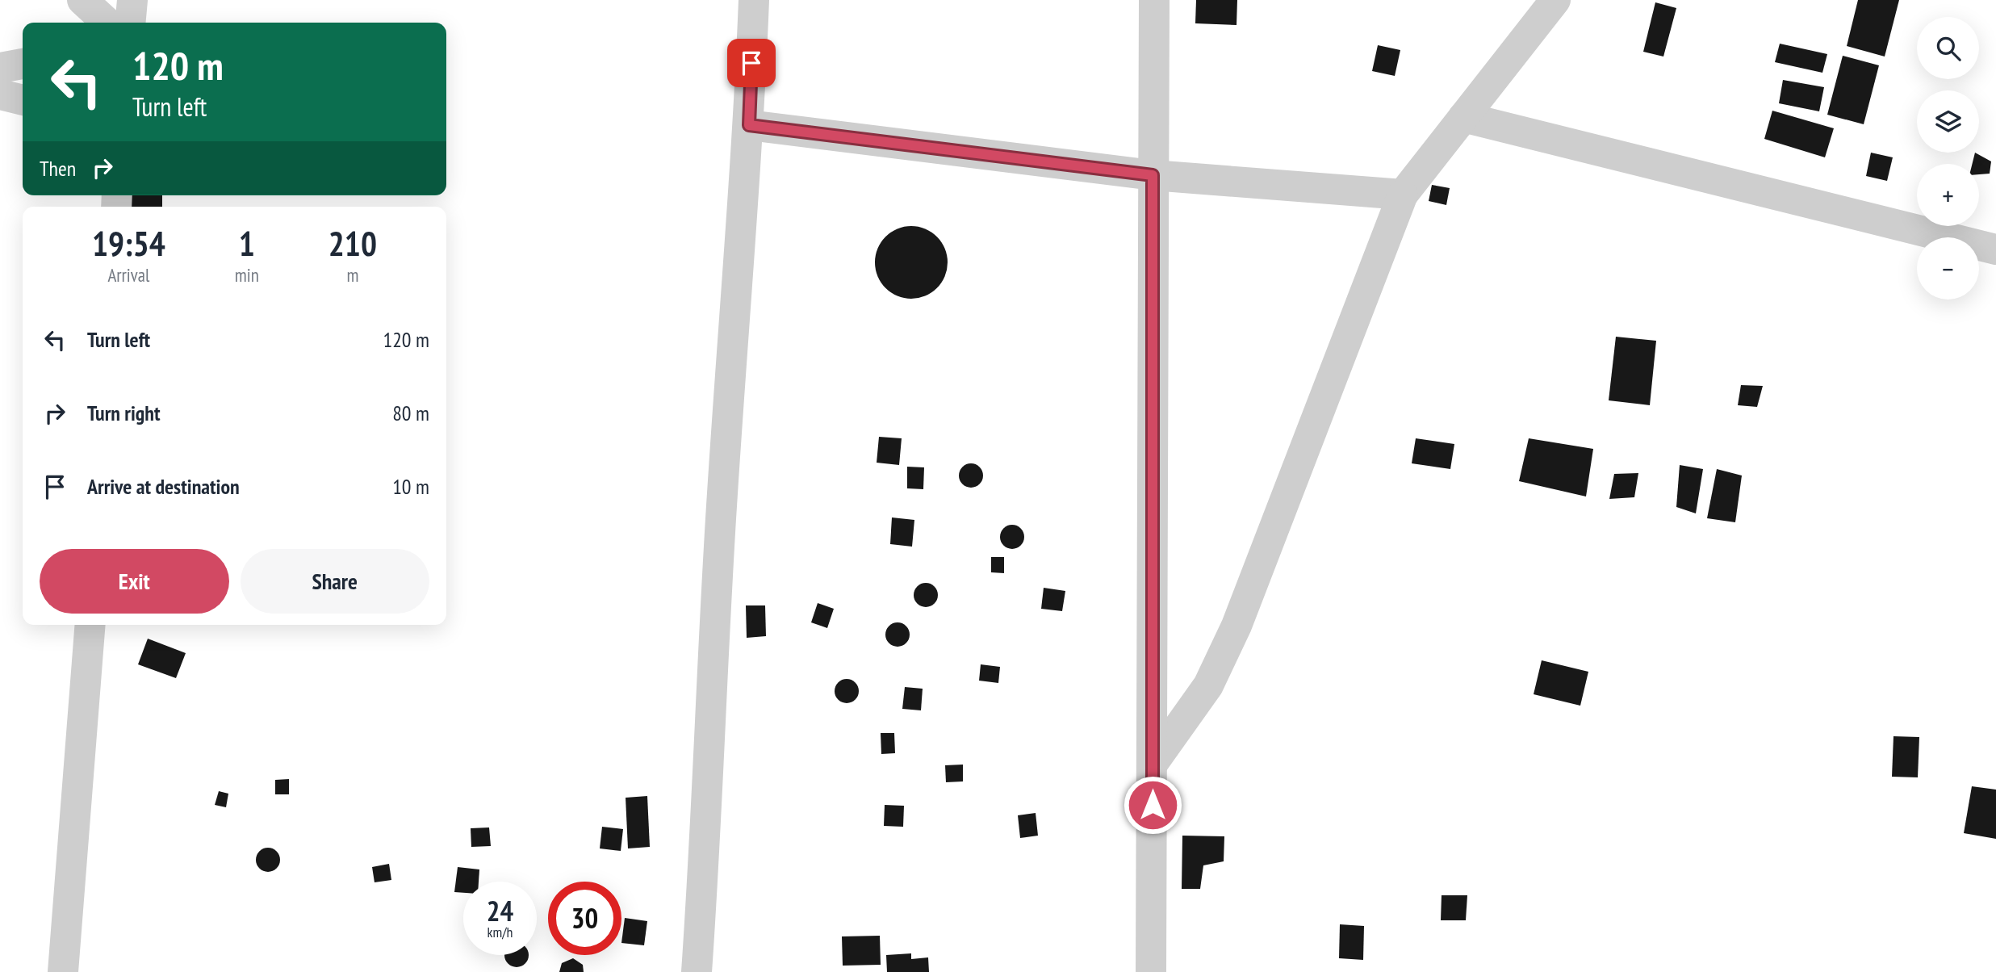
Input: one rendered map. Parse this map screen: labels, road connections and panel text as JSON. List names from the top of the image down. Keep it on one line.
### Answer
{"page":{"map_buttons":["+","−"],"turn":["120 m","Turn left"],"then":"Then","eta":["19:54","Arrival","1","min","210","m"],"list":[{"name":"Turn left","value":"120 m"},{"name":"Turn right","value":"80 m"},{"name":"Arrive at destination","value":"10 m"}],"buttons":["Exit","Share"],"speed":"24 km/h","limit":"30"}}
